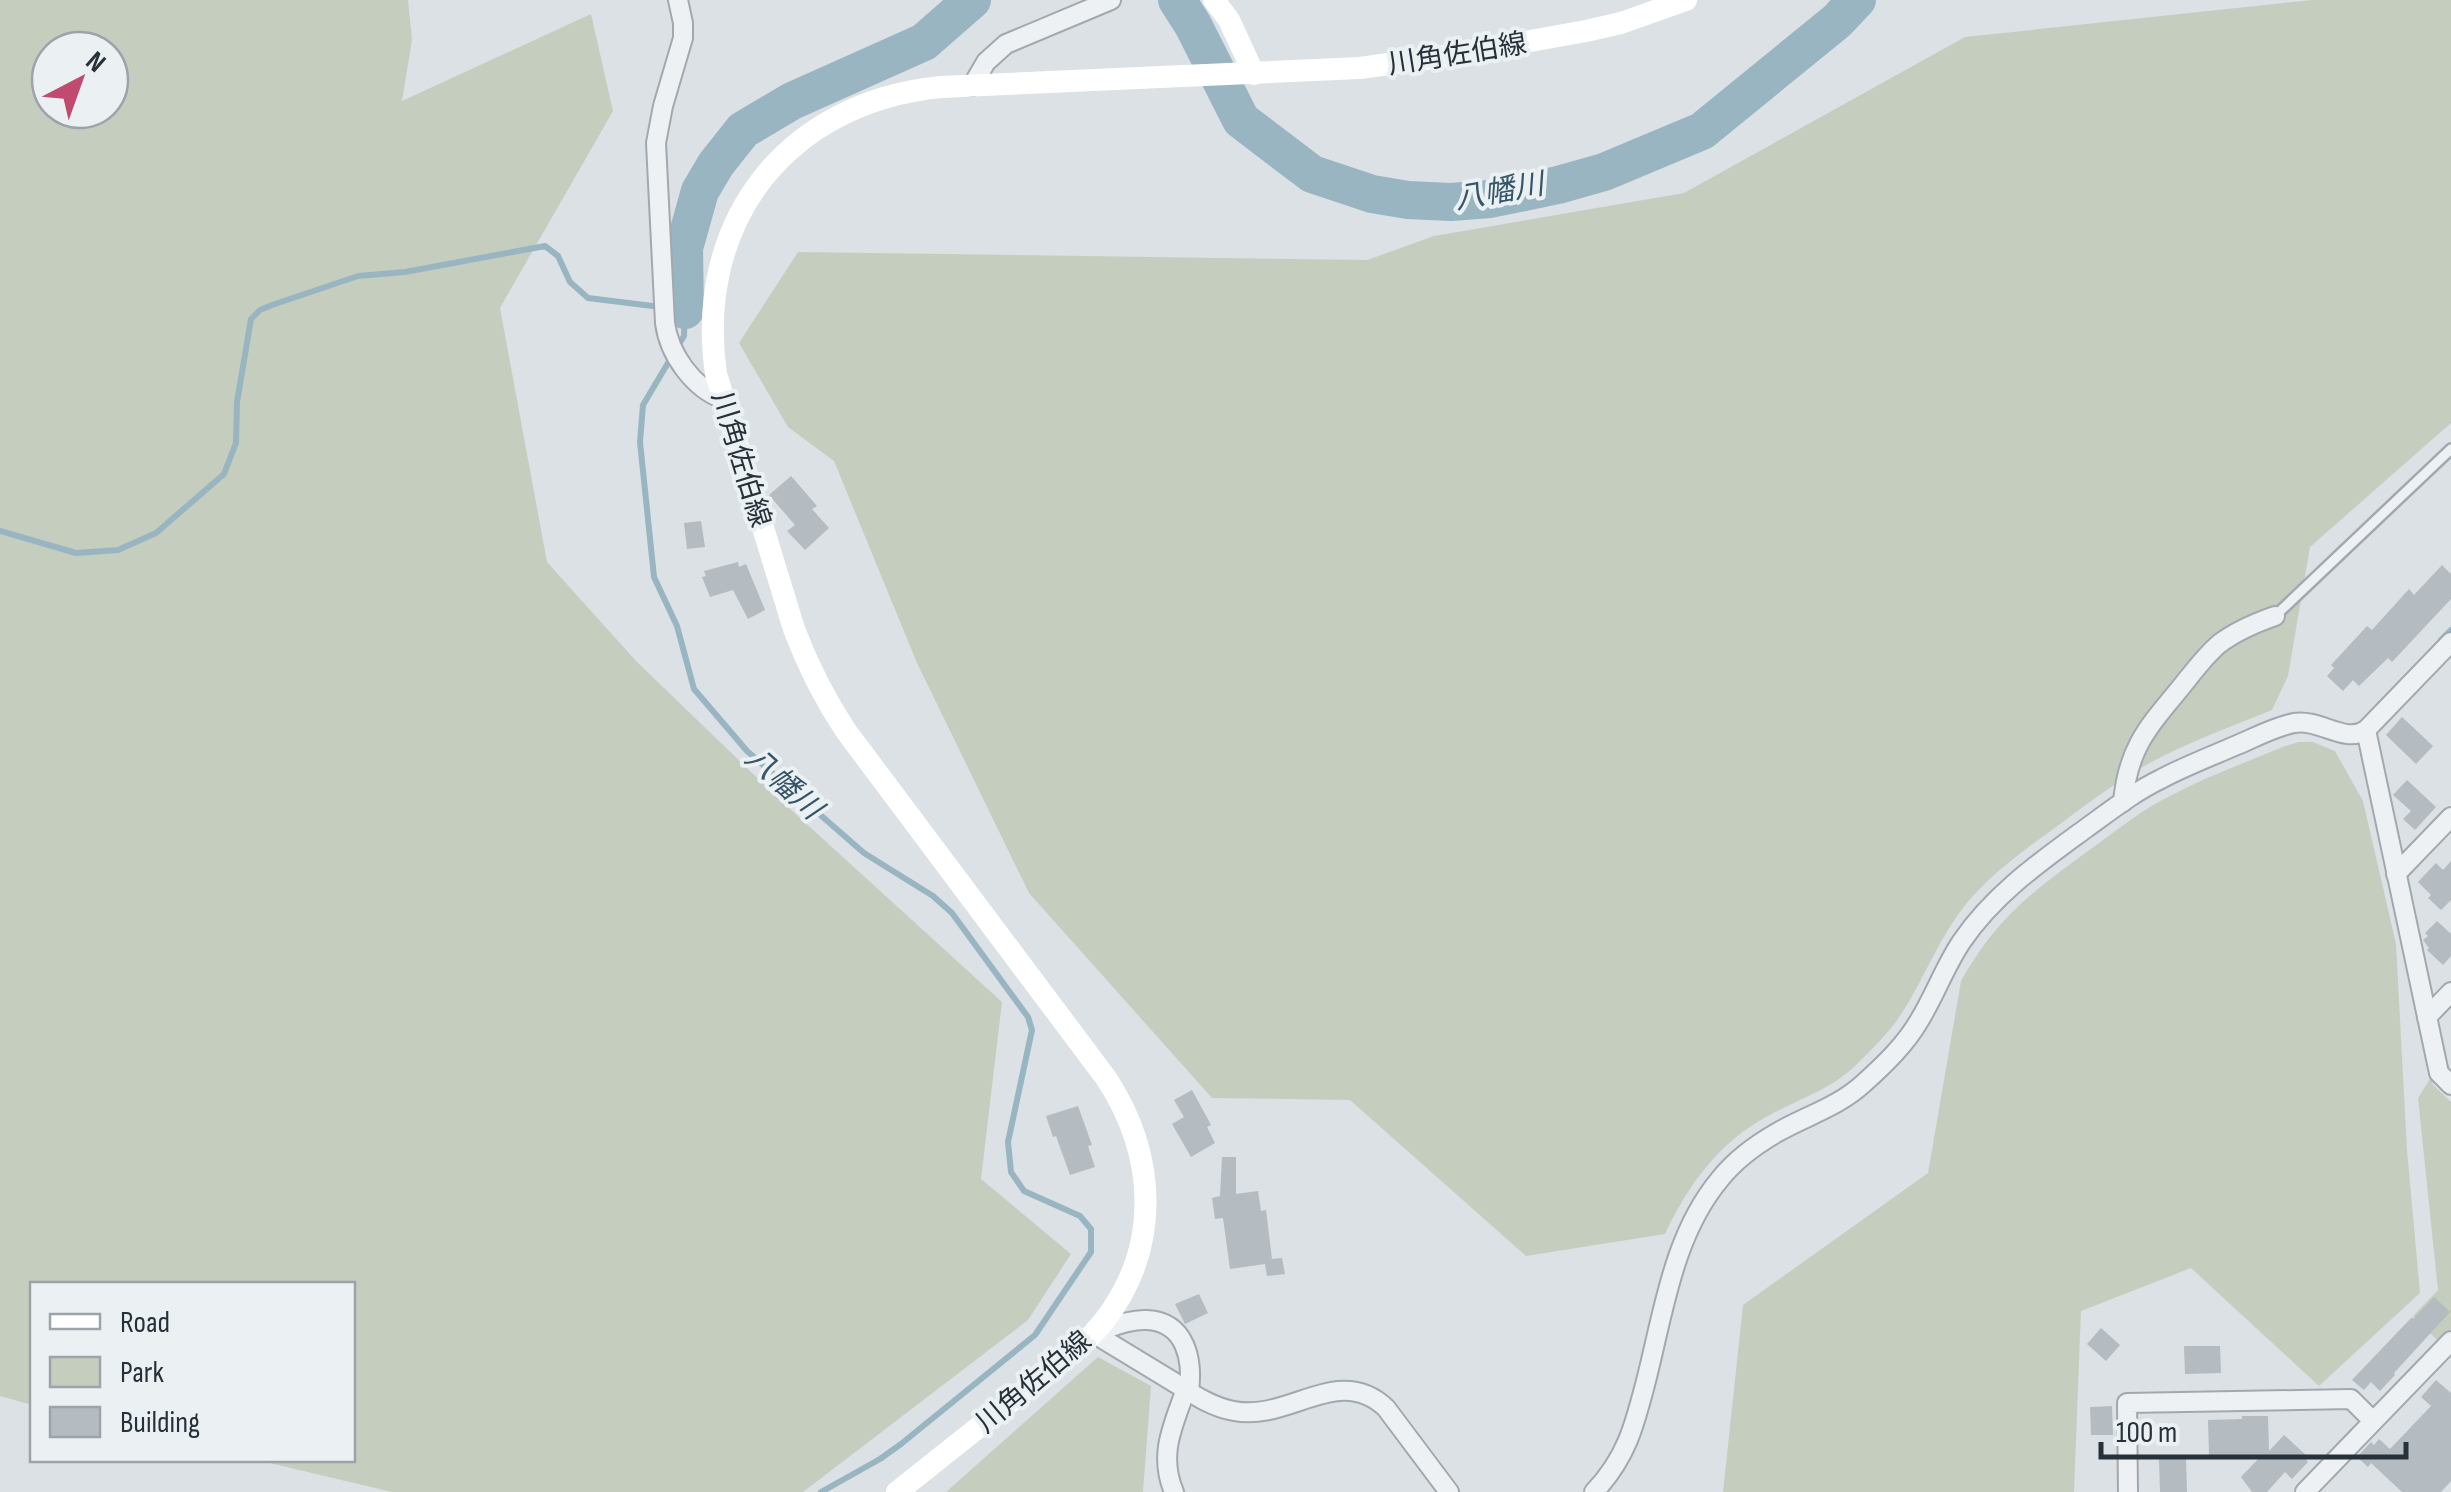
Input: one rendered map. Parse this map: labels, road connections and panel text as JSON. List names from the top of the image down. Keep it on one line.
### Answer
{"streets":{"main road":["川角佐伯線"]},"water":["八幡川"],"legend":["Road","Park","Building"],"scale_bar":"100 m","north":"top right"}
